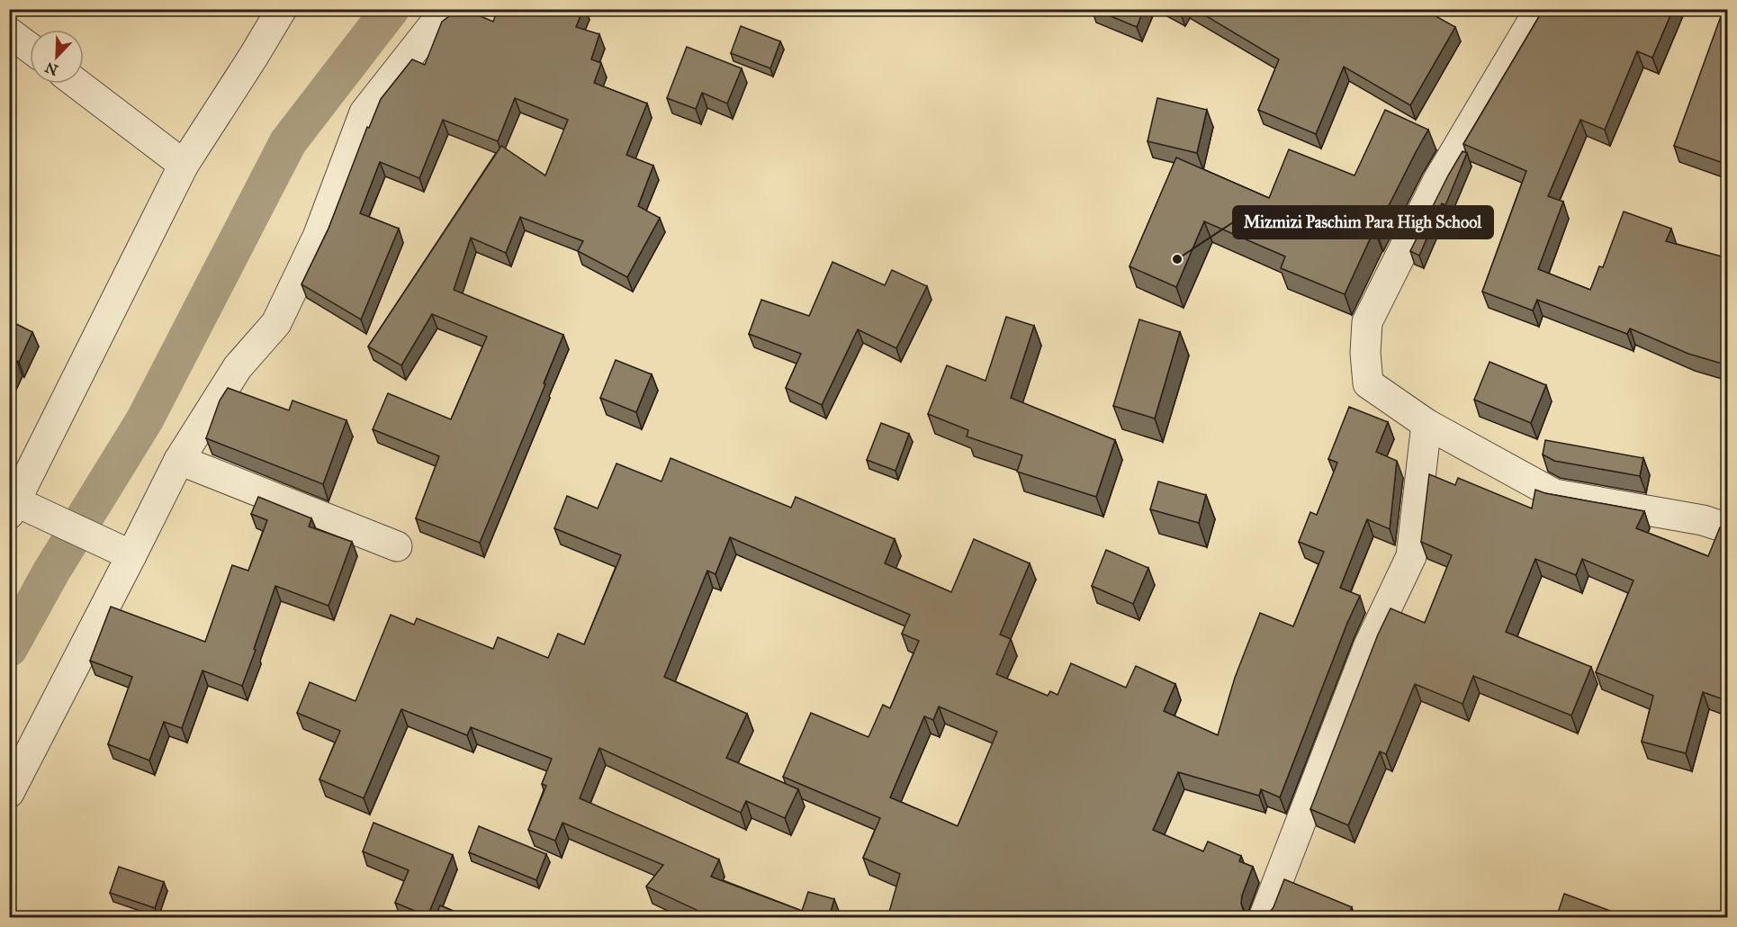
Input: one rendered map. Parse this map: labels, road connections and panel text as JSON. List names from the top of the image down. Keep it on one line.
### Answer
{"places":["Mizmizi Paschim Para High School"],"north":"bottom left"}
